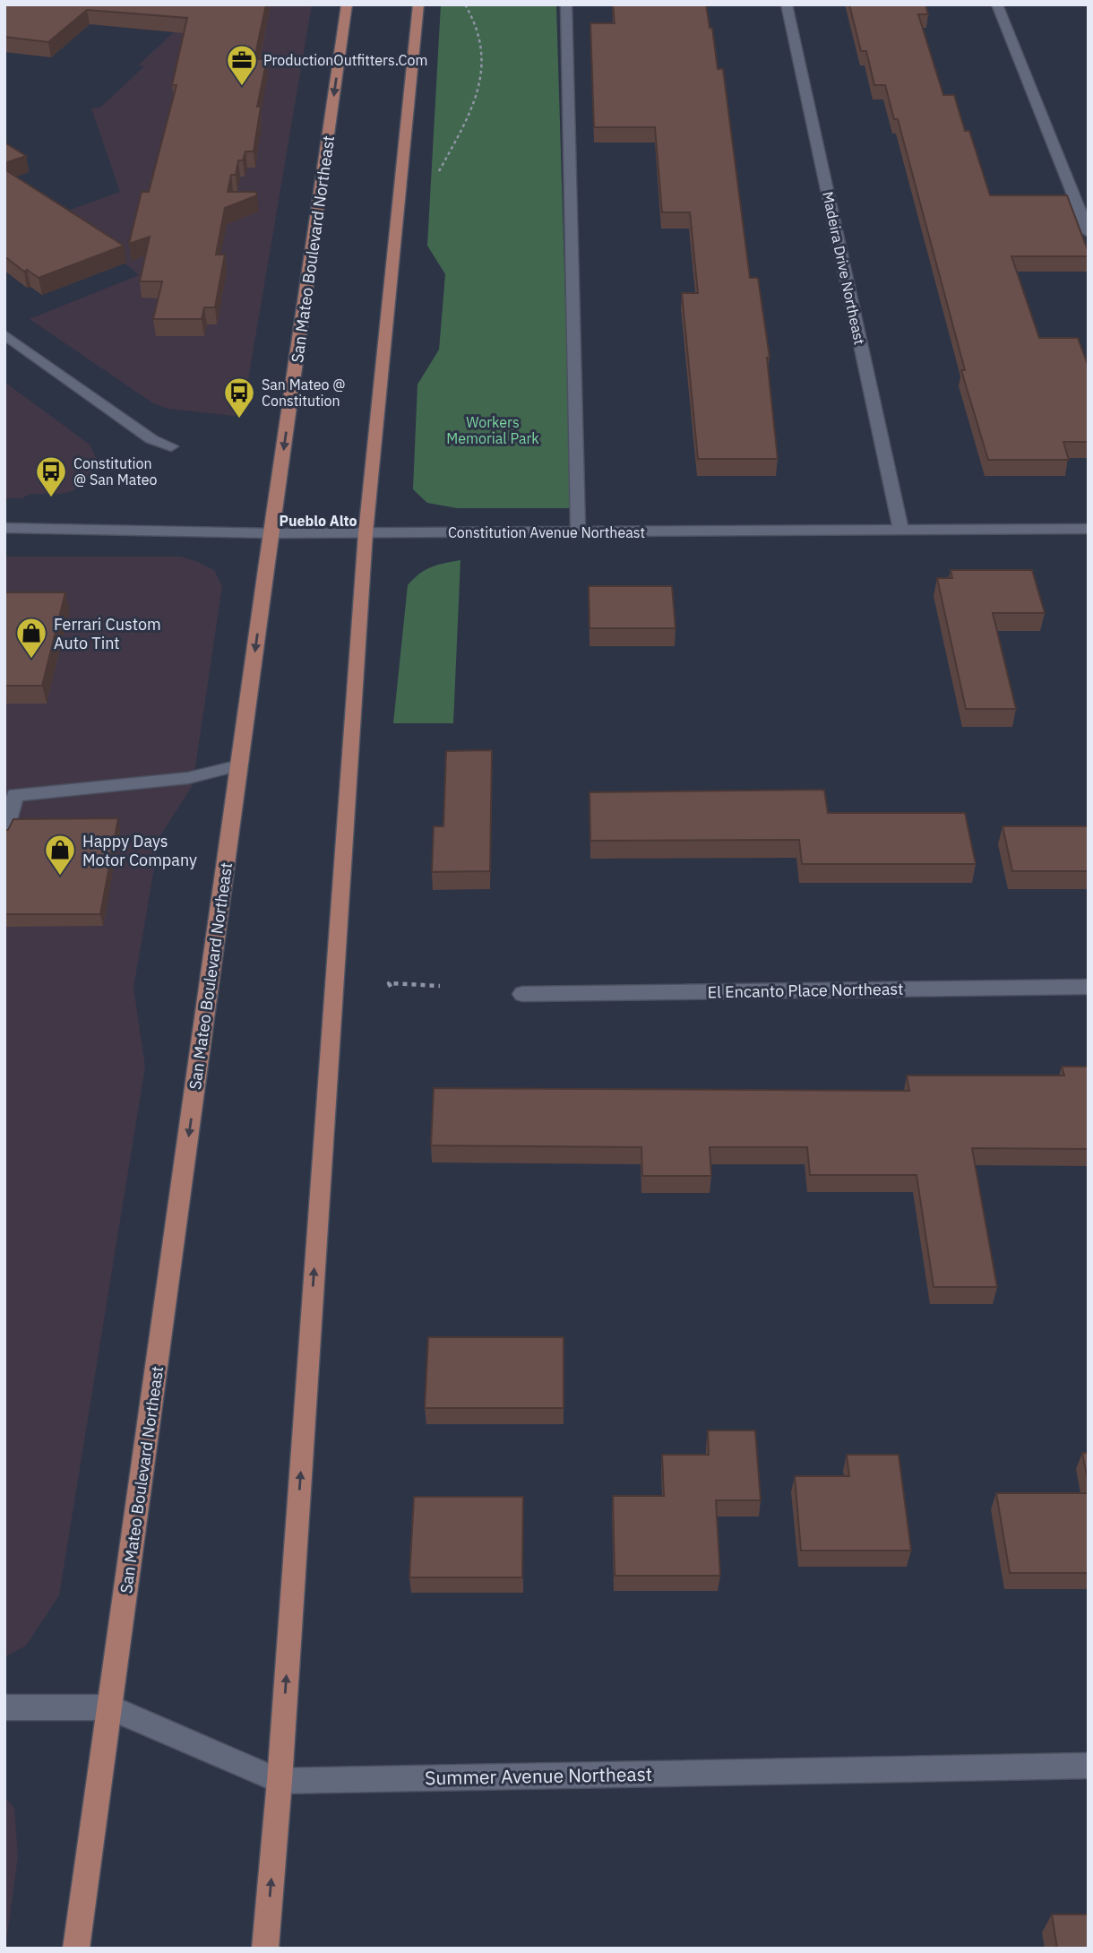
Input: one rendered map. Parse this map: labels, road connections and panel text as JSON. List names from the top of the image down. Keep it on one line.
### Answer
{"streets":{"main road":["San Mateo Boulevard Northeast"],"street":["Madeira Drive Northeast","Constitution Avenue Northeast","El Encanto Place Northeast","Summer Avenue Northeast"]},"crossings":[["San Mateo Boulevard Northeast","Constitution Avenue Northeast"],["San Mateo Boulevard Northeast","Summer Avenue Northeast"],["Madeira Drive Northeast","Constitution Avenue Northeast"]],"districts":["Pueblo Alto"],"parks":["Workers Memorial Park"],"places":{"office":["ProductionOutfitters.Com"],"bus stop":["San Mateo @ Constitution","Constitution @ San Mateo"],"shop":["Ferrari Custom Auto Tint","Happy Days Motor Company"]}}
